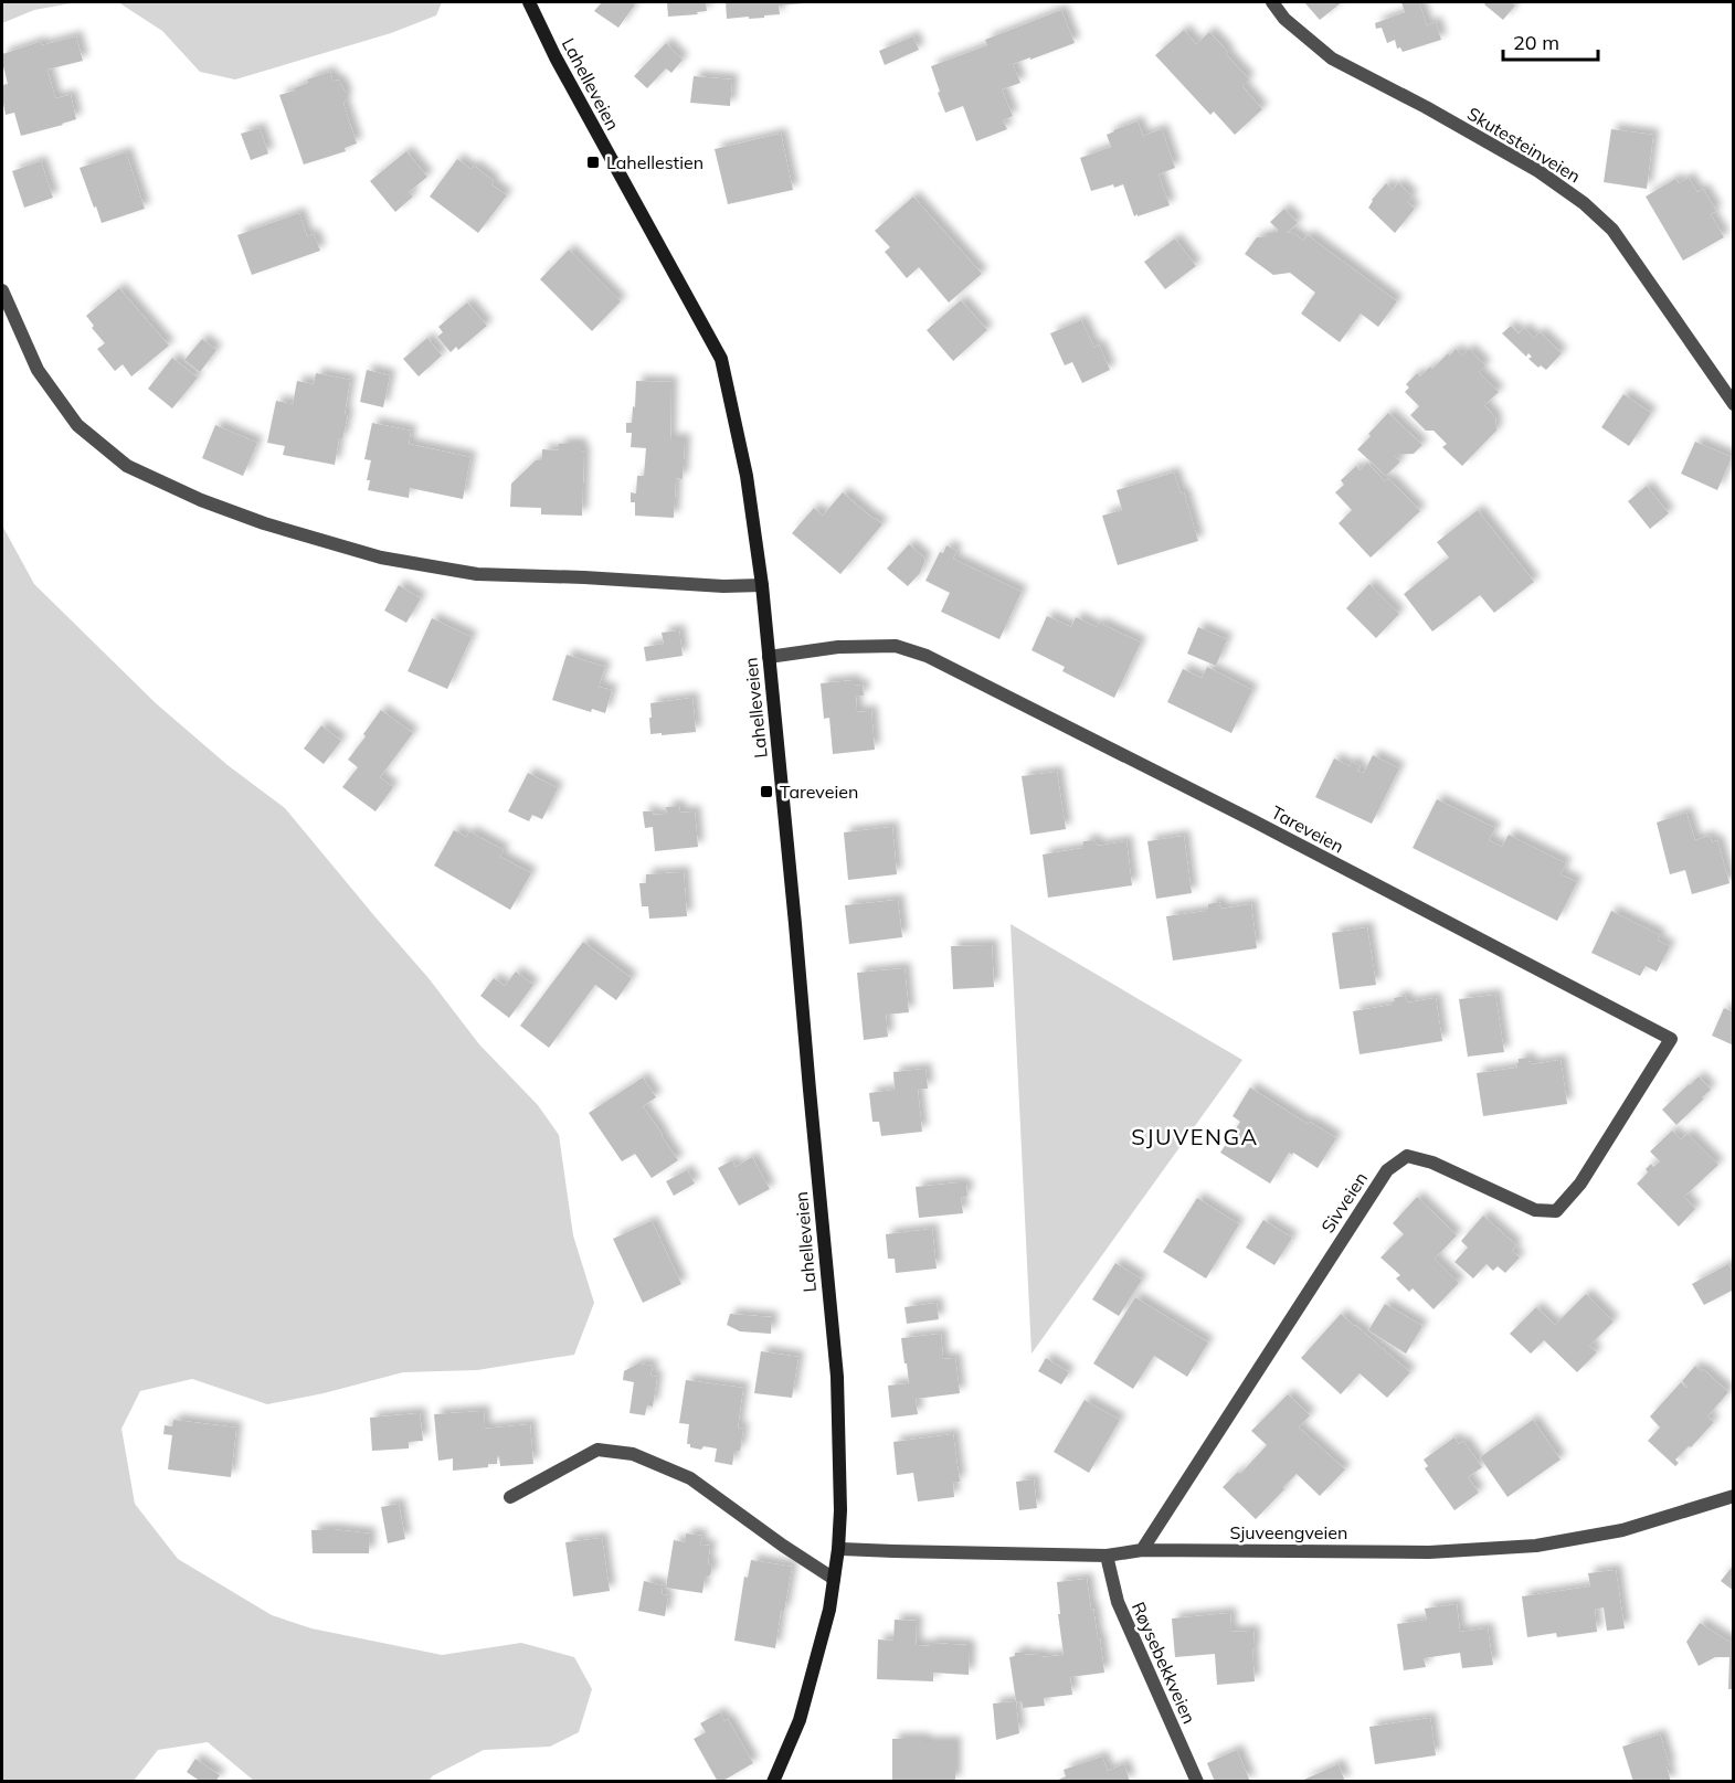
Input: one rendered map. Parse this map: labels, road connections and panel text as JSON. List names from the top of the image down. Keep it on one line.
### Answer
{"streets":{"street":["Lahelleveien","Skutesteinveien","Tareveien","Sivveien","Sjuveengveien","Røysebekkveien"]},"crossings":[["Lahelleveien","Tareveien"],["Lahelleveien","Sjuveengveien"],["Tareveien","Sivveien"],["Sivveien","Sjuveengveien"],["Sjuveengveien","Røysebekkveien"]],"districts":["SJUVENGA"],"places":{"transit":["Lahellestien","Tareveien"]},"scale_bar":"20 m"}
